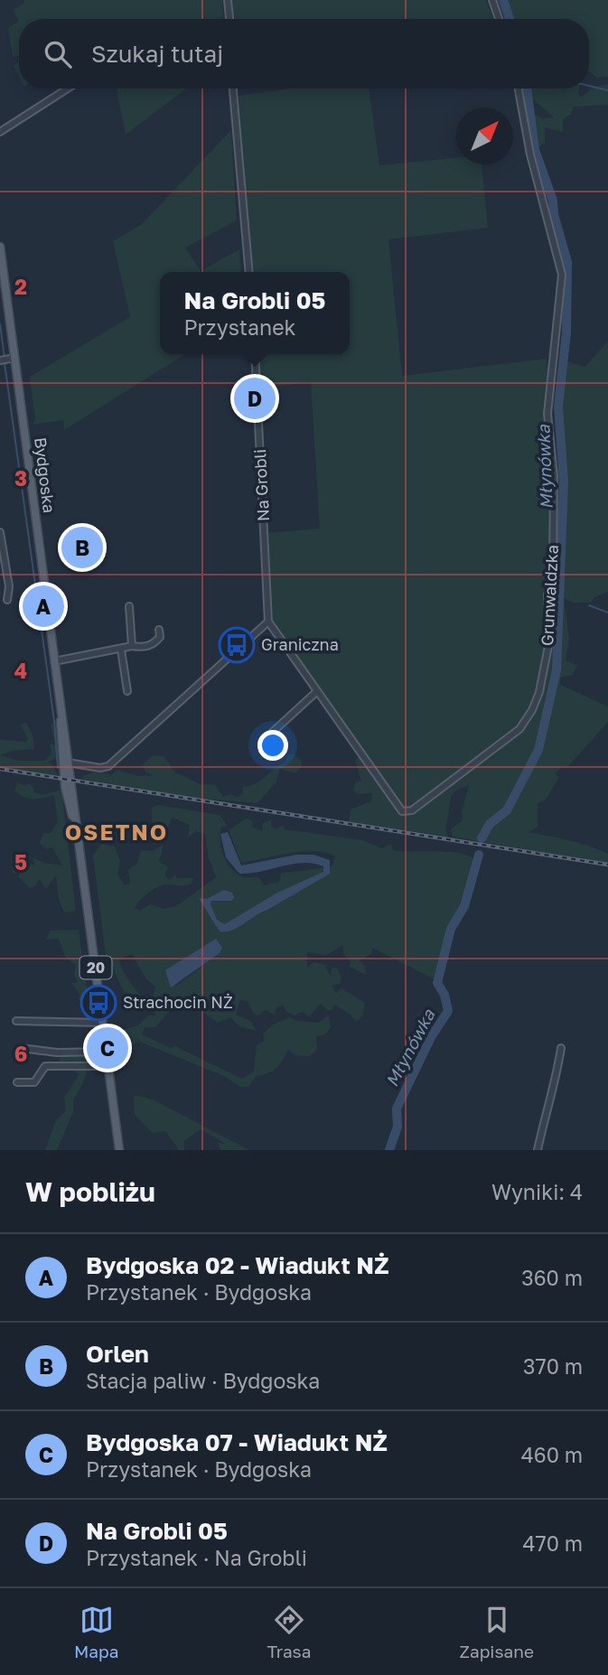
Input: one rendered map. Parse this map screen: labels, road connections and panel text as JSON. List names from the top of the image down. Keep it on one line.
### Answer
{"streets":{"main road":["Bydgoska","20"],"street":["Na Grobli","Grunwaldzka"]},"districts":["OSETNO"],"water":["Młynówka"],"places":{"bus stop":["Graniczna","Strachocin NŻ"]},"north":"top right","page":{"search":"Szukaj tutaj","popup":["Na Grobli 05","Przystanek"],"pins":["D","B","A","C"],"heading":["W pobliżu","Wyniki: 4"],"list":[{"mark":"A","name":"Bydgoska 02 - Wiadukt NŻ","note":"Przystanek · Bydgoska","value":"360 m"},{"mark":"B","name":"Orlen","note":"Stacja paliw · Bydgoska","value":"370 m"},{"mark":"C","name":"Bydgoska 07 - Wiadukt NŻ","note":"Przystanek · Bydgoska","value":"460 m"},{"mark":"D","name":"Na Grobli 05","note":"Przystanek · Na Grobli","value":"470 m"}],"nav":["Mapa","Trasa","Zapisane"]},"grid":{"rows":["2","3","4","5","6"]}}
